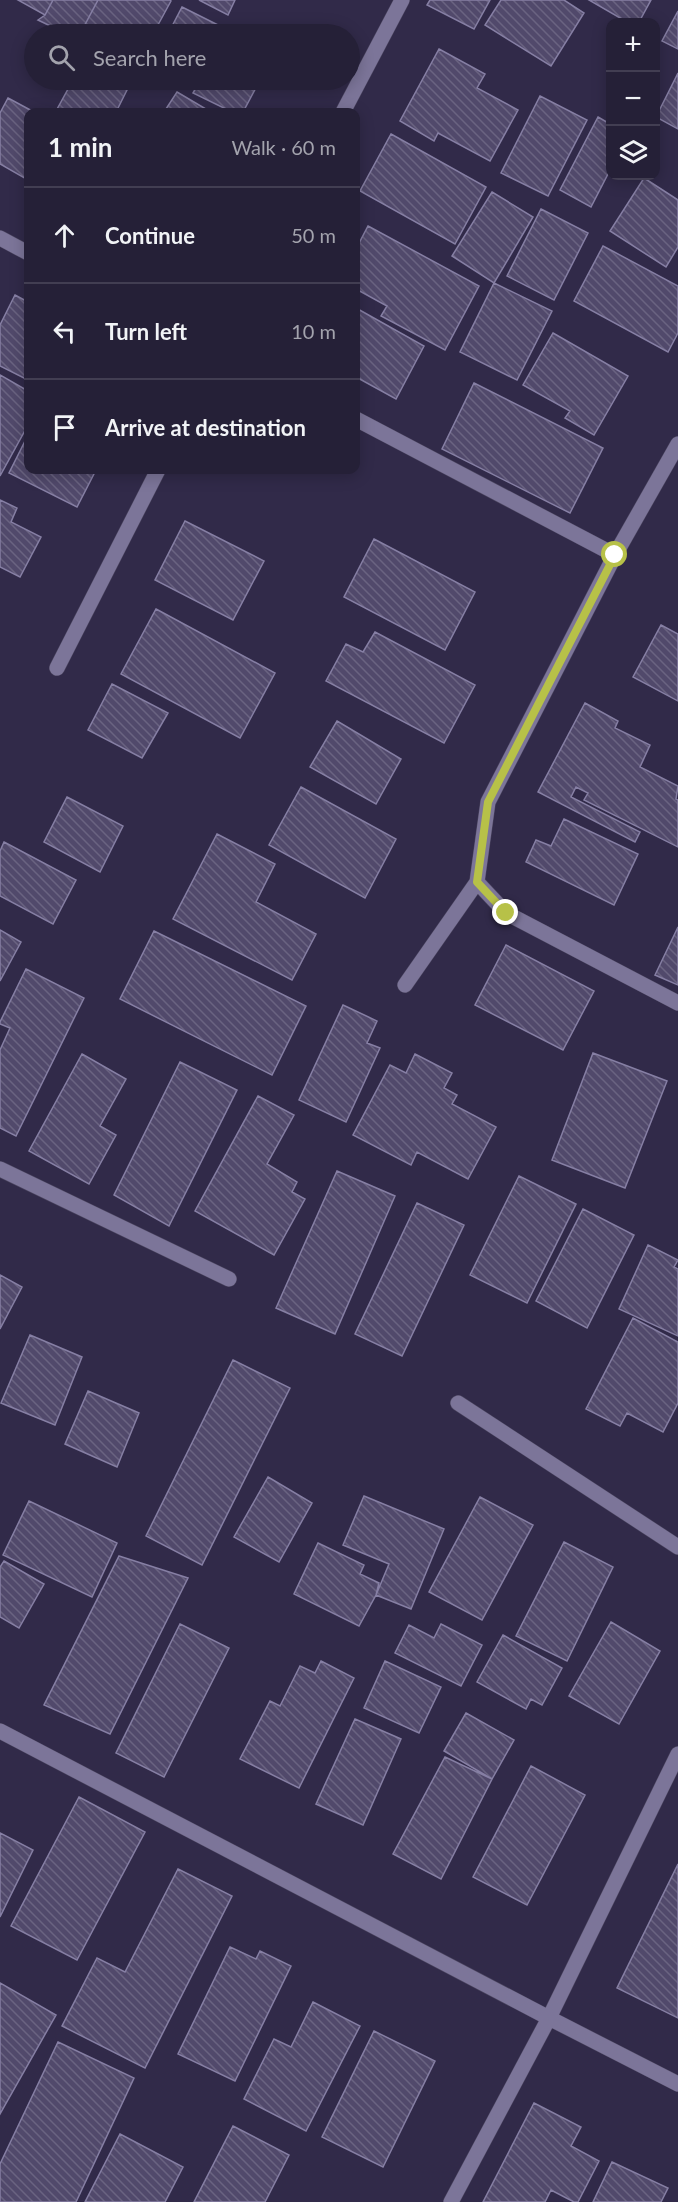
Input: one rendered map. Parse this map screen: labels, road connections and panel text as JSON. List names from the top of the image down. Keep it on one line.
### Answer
{"page":{"map_buttons":["+","−"],"search":"Search here","heading":["1 min","Walk · 60 m"],"list":[["Continue","50 m"],["Turn left","10 m"],"Arrive at destination"]}}
